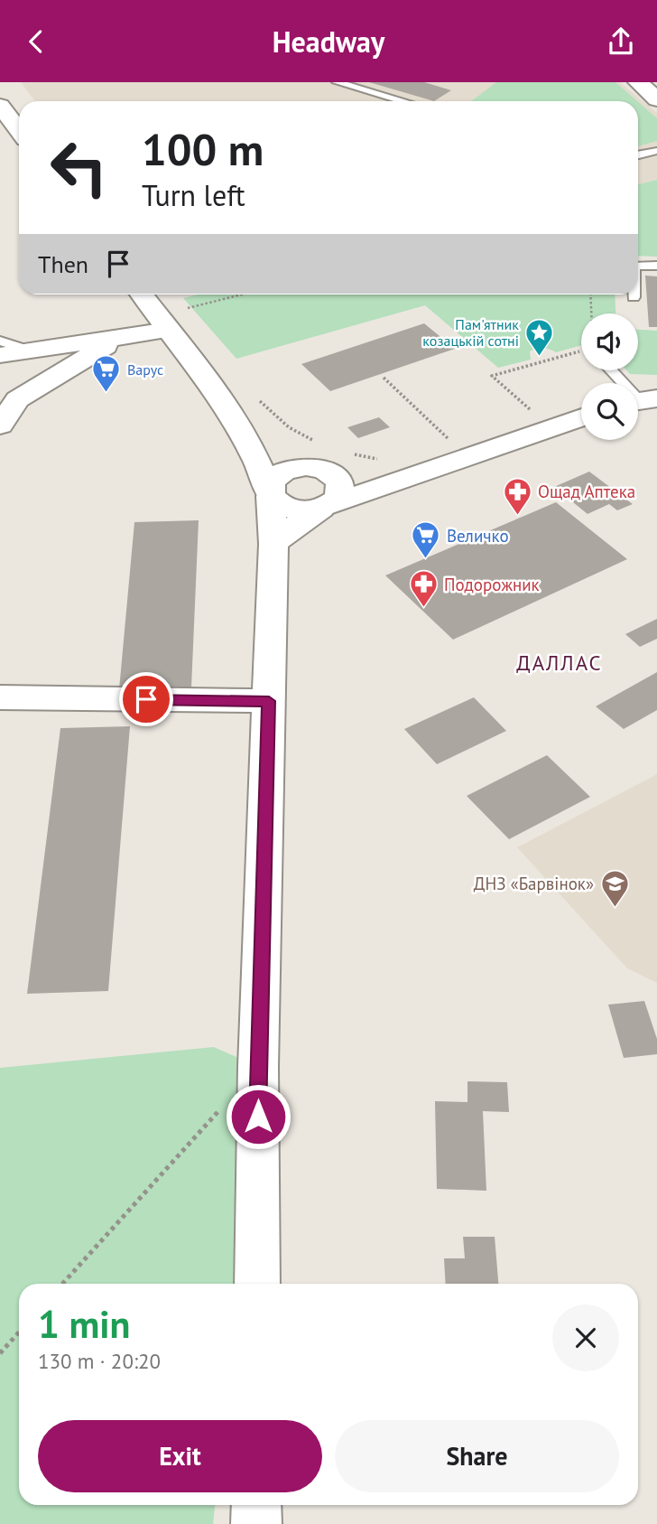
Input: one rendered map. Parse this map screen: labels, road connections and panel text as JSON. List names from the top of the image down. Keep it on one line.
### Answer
{"districts":["ДАЛЛАС"],"places":{"place":["Пам'ятник козацькій сотні"],"supermarket":["Варус","Величко"],"pharmacy":["Ощад Аптека","Подорожник"],"school or university":["ДНЗ «Барвінок»"]},"page":{"header":"Headway","turn":["100 m","Turn left"],"then":"Then","heading":["1 min","130 m · 20:20"],"buttons":["Exit","Share"]}}
